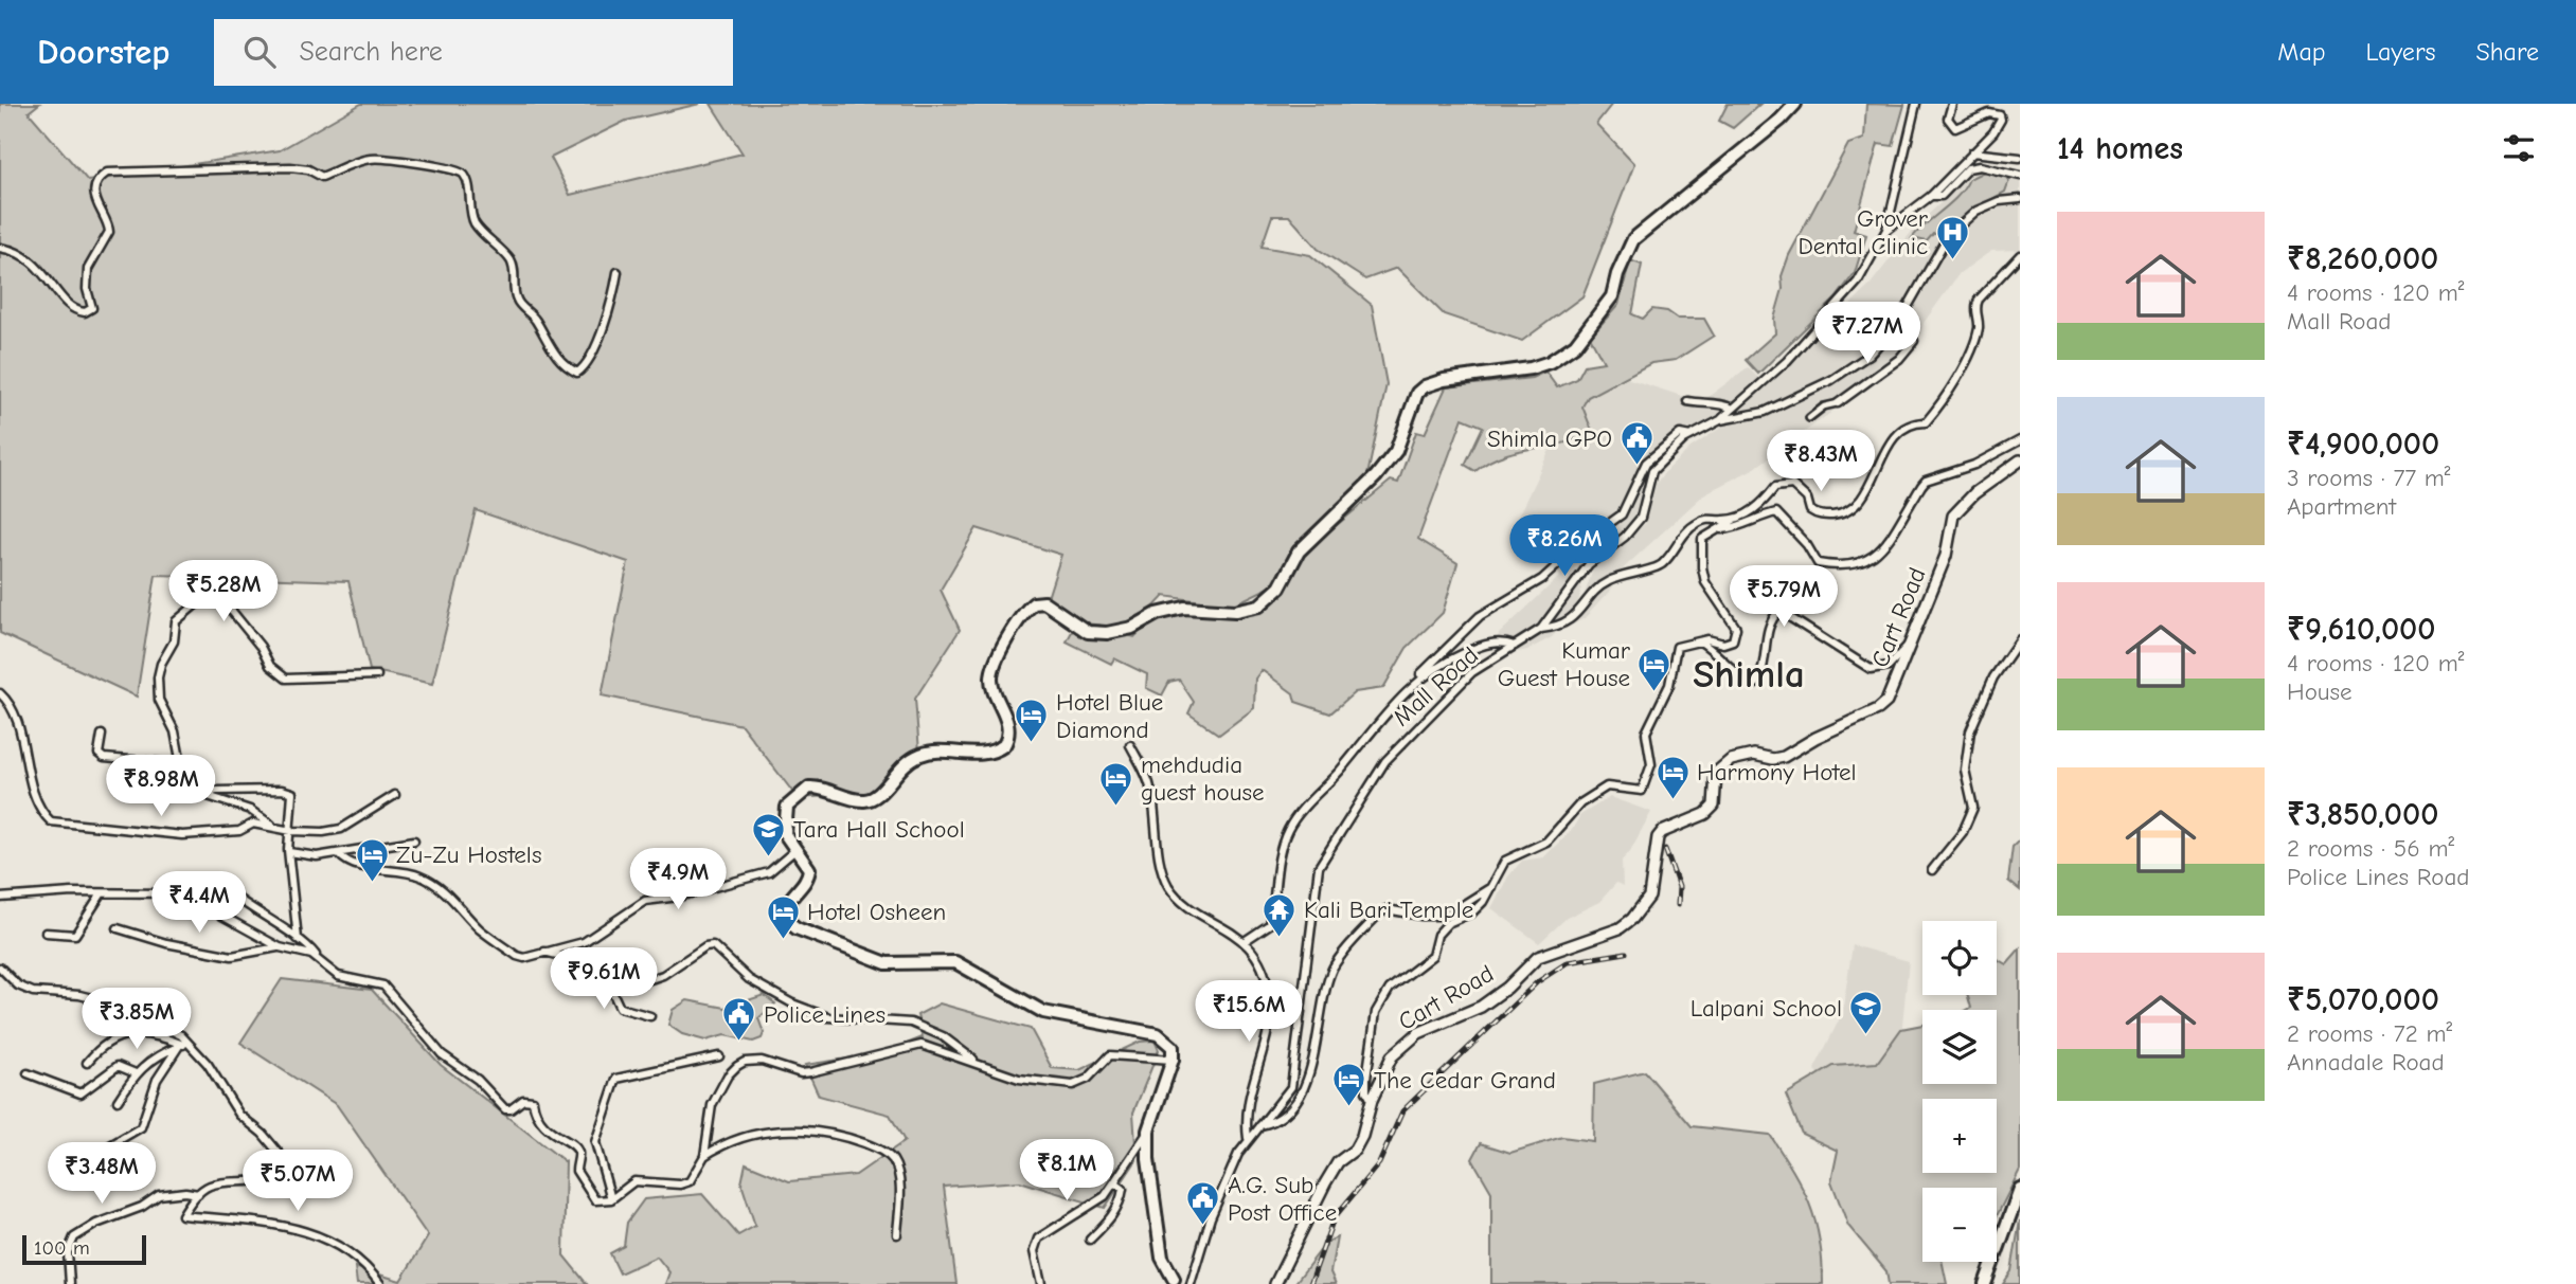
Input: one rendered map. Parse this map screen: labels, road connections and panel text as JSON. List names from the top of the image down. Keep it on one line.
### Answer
{"streets":{"main road":["Cart Road"],"street":["Mall Road"]},"districts":["Shimla"],"places":{"hospital":["Grover Dental Clinic"],"public building":["Shimla GPO","Police Lines","A.G. Sub Post Office"],"hotel":["Kumar Guest House","Hotel Blue Diamond","Harmony Hotel","mehdudia guest house","Zu-Zu Hostels","Hotel Osheen","The Cedar Grand"],"school or university":["Tara Hall School","Lalpani School"],"temple":["Kali Bari Temple"]},"scale_bar":"100 m","page":{"header":"Doorstep","search":"Search here","nav":["Map","Layers","Share"],"heading":"14 homes","list":[{"name":"₹8,260,000","note":"4 rooms · 120 m² · Mall Road"},{"name":"₹4,900,000","note":"3 rooms · 77 m² · Apartment"},{"name":"₹9,610,000","note":"4 rooms · 120 m² · House"},{"name":"₹3,850,000","note":"2 rooms · 56 m² · Police Lines Road"},{"name":"₹5,070,000","note":"2 rooms · 72 m² · Annadale Road"}],"price":["₹7.27M","₹8.43M","₹8.26M","₹5.28M","₹5.79M","₹8.98M","₹4.9M","₹4.4M","₹9.61M","₹15.6M","₹3.85M","₹8.1M","₹3.48M","₹5.07M"],"map_buttons":["+","−"],"scale":"100 m"}}
